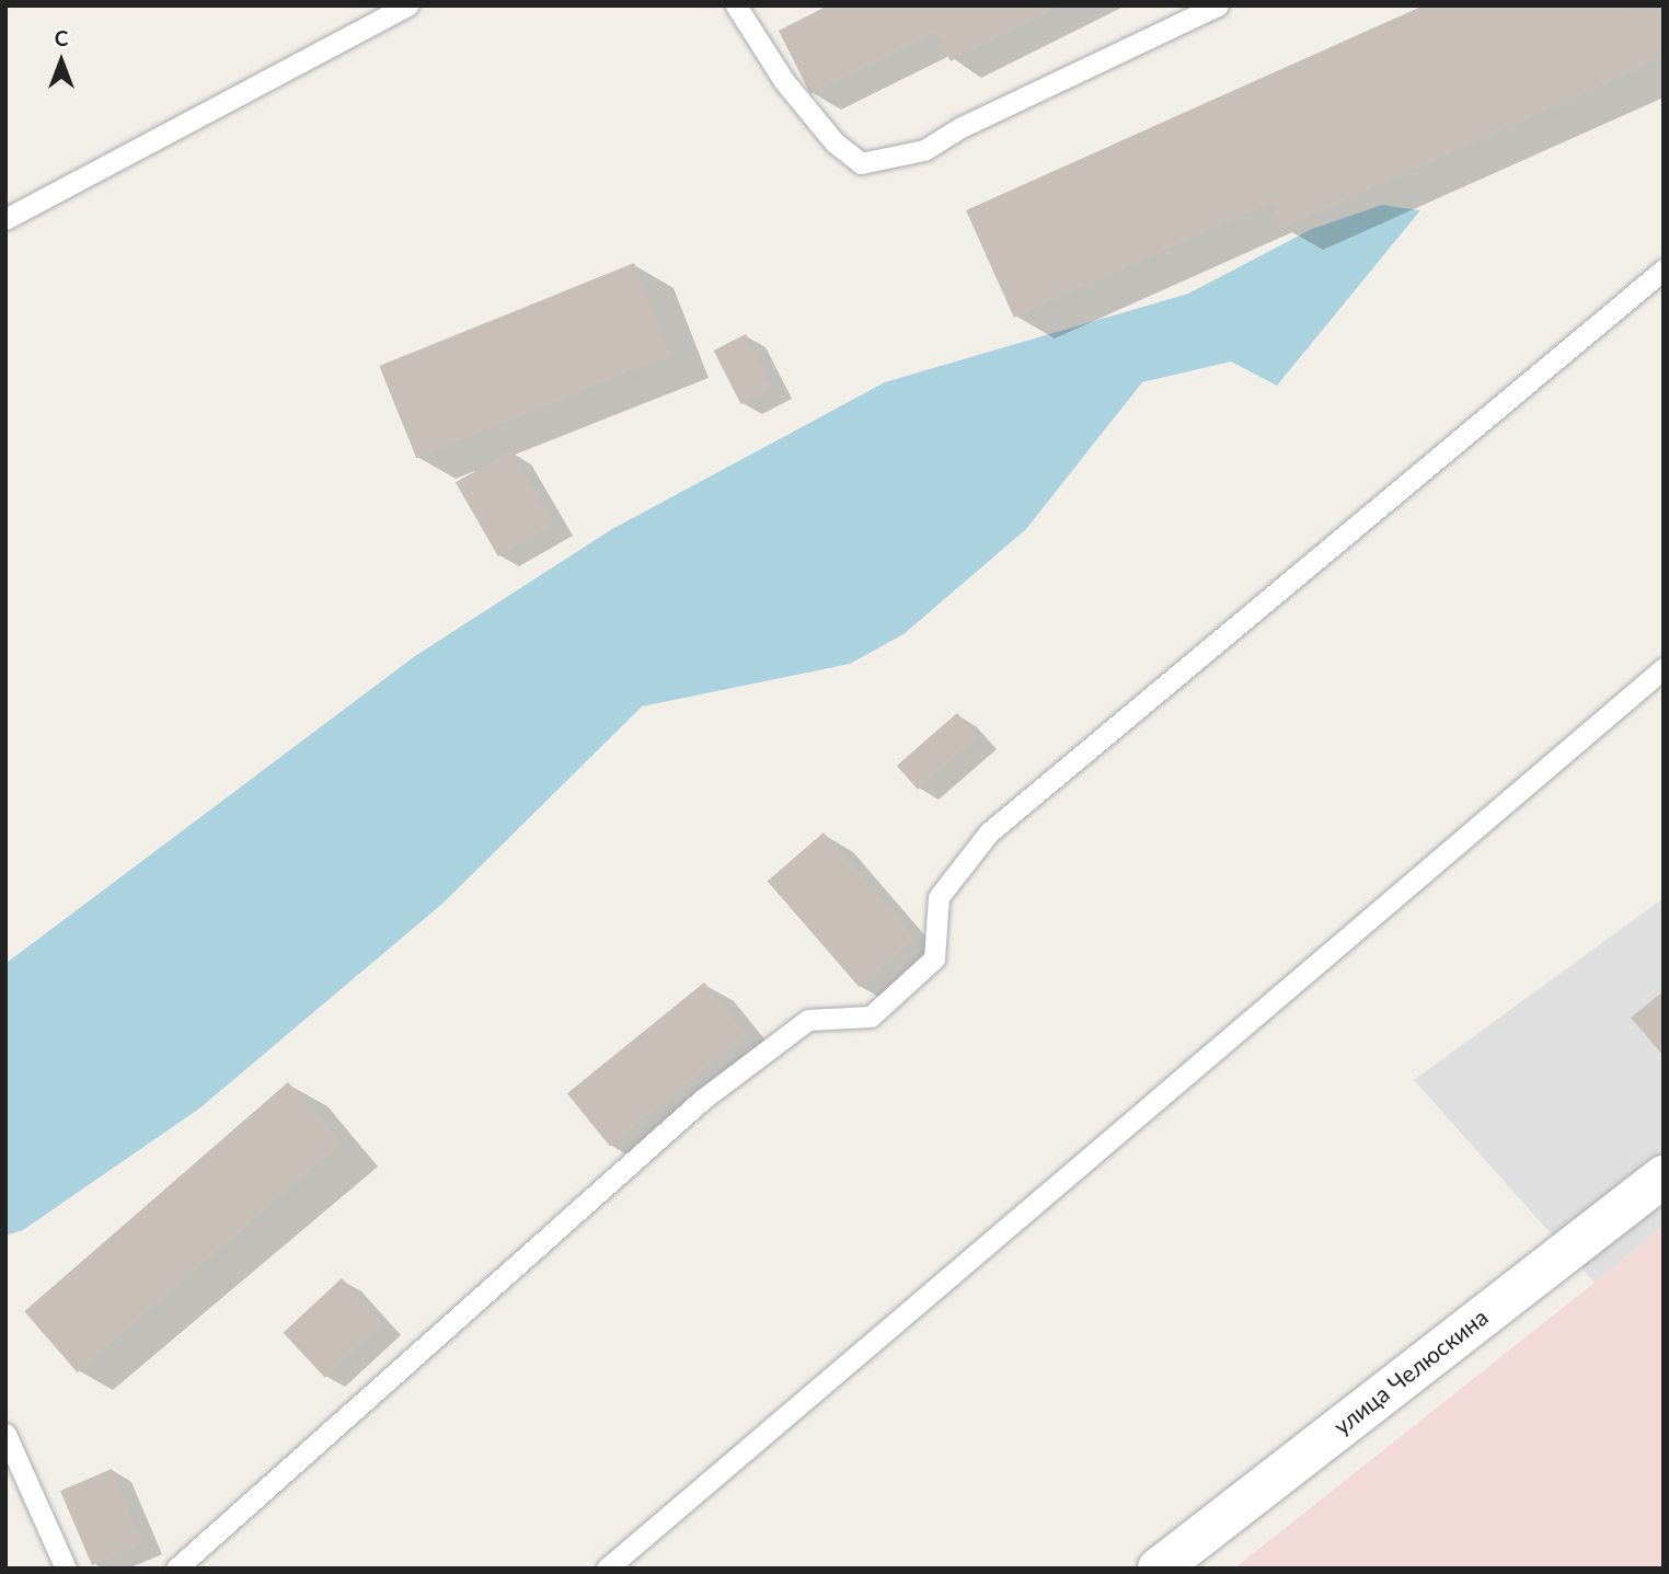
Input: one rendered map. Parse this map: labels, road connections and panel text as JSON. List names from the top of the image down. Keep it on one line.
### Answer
{"streets":{"street":["улица Челюскина"]},"north":"top"}
